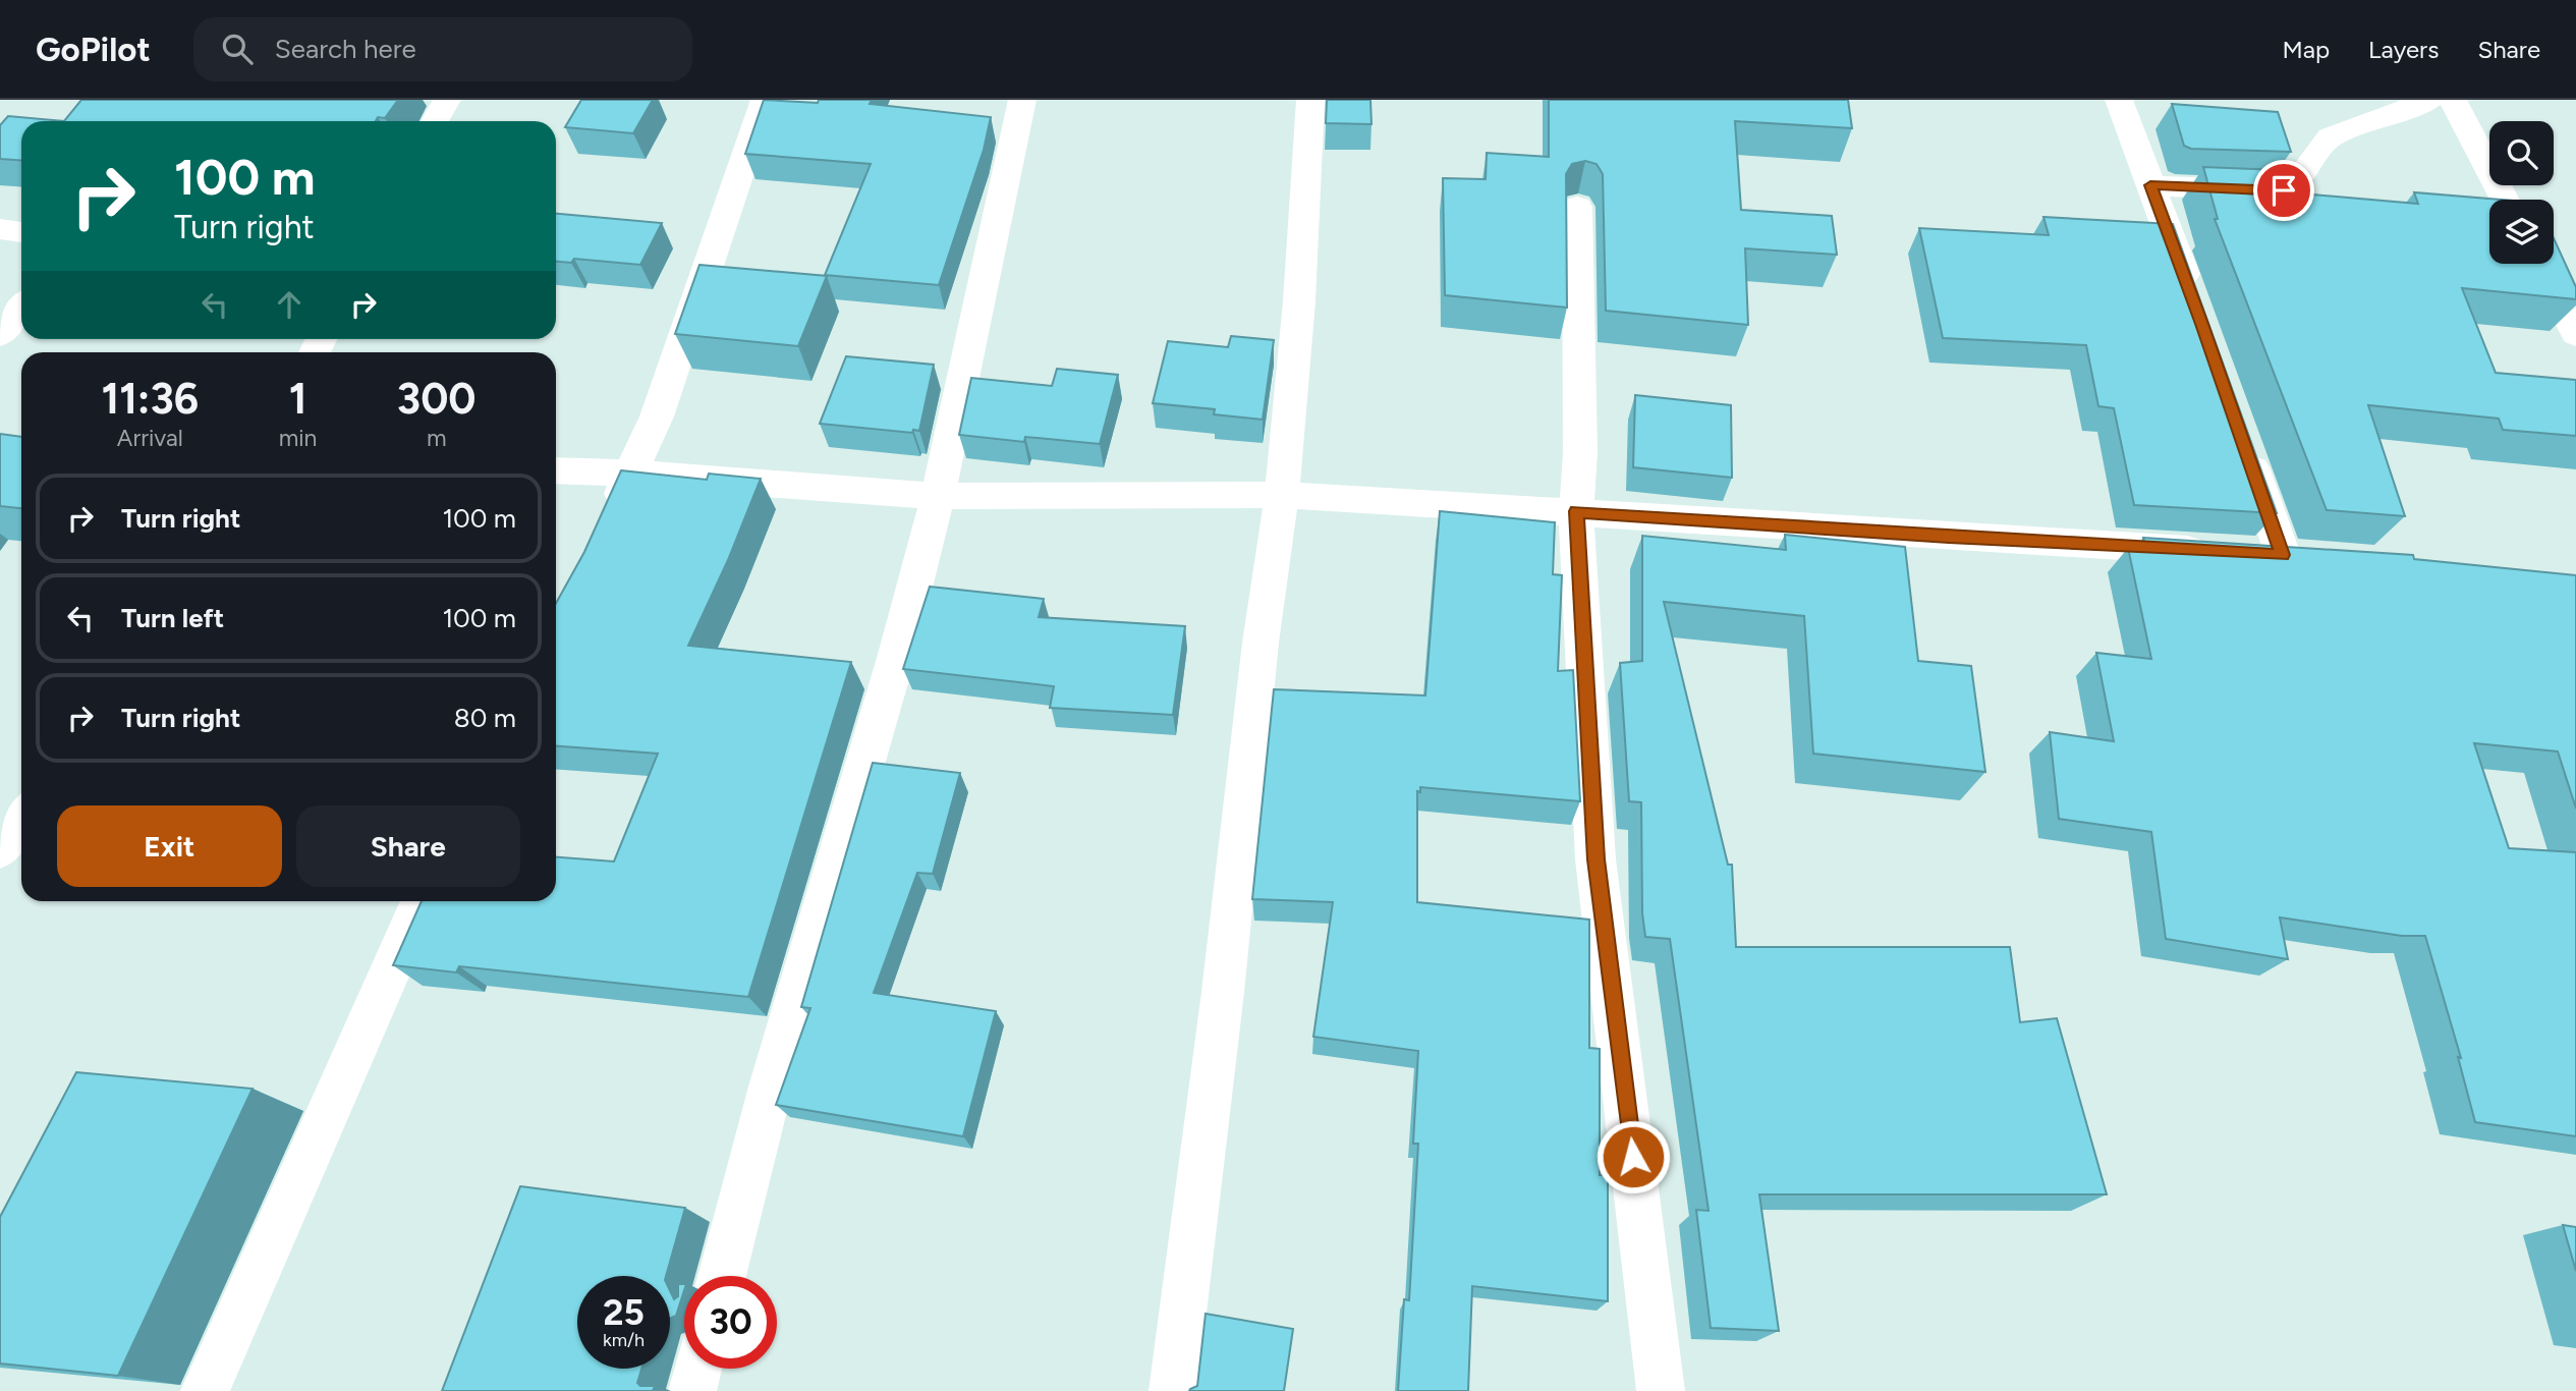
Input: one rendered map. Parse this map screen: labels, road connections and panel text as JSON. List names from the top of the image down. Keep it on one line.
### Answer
{"page":{"header":"GoPilot","search":"Search here","nav":["Map","Layers","Share"],"turn":["100 m","Turn right"],"eta":["11:36","Arrival","1","min","300","m"],"list":[{"name":"Turn right","value":"100 m"},{"name":"Turn left","value":"100 m"},{"name":"Turn right","value":"80 m"}],"buttons":["Exit","Share"],"speed":"25 km/h","limit":"30"}}
